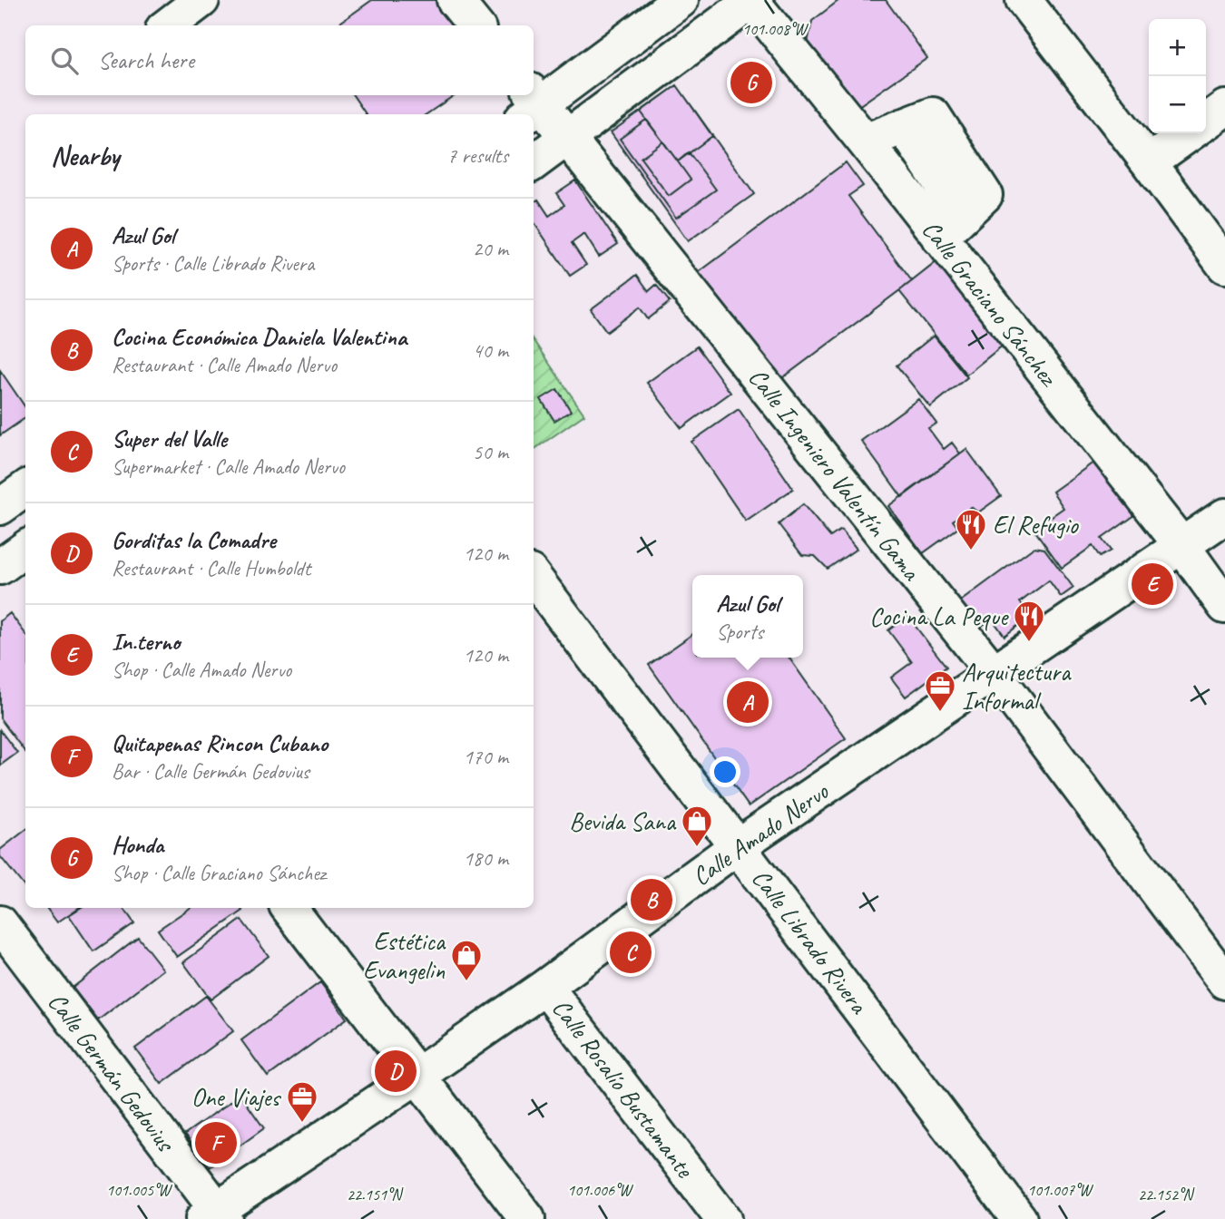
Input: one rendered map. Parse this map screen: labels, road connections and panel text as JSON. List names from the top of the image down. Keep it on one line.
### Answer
{"streets":{"street":["Calle Graciano Sánchez","Calle Ingeniero Valentín Gama","Calle Amado Nervo","Calle Librado Rivera","Calle Germán Gedovius","Calle Rosalío Bustamante"]},"crossings":[["Calle Graciano Sánchez","Calle Amado Nervo"],["Calle Ingeniero Valentín Gama","Calle Amado Nervo"],["Calle Amado Nervo","Calle Librado Rivera"],["Calle Amado Nervo","Calle Germán Gedovius"],["Calle Amado Nervo","Calle Rosalío Bustamante"]],"places":{"restaurant":["El Refugio","Cocina La Peque"],"office":["Arquitectura Informal","One Viajes"],"shop":["Bevida Sana","Estética Evangelin"]},"page":{"map_buttons":["+","−"],"search":"Search here","pins":["G","E","A","B","C","D","F"],"heading":["Nearby","7 results"],"list":[{"mark":"A","name":"Azul Gol","note":"Sports · Calle Librado Rivera","value":"20 m"},{"mark":"B","name":"Cocina Económica Daniela Valentina","note":"Restaurant · Calle Amado Nervo","value":"40 m"},{"mark":"C","name":"Super del Valle","note":"Supermarket · Calle Amado Nervo","value":"50 m"},{"mark":"D","name":"Gorditas la Comadre","note":"Restaurant · Calle Humboldt","value":"120 m"},{"mark":"E","name":"In.terno","note":"Shop · Calle Amado Nervo","value":"120 m"},{"mark":"F","name":"Quitapenas Rincon Cubano","note":"Bar · Calle Germán Gedovius","value":"170 m"},{"mark":"G","name":"Honda","note":"Shop · Calle Graciano Sánchez","value":"180 m"}],"popup":["Azul Gol","Sports"]},"coordinates":["101.008°W","101.005°W","101.006°W","101.007°W","22.151°N","22.152°N"]}
